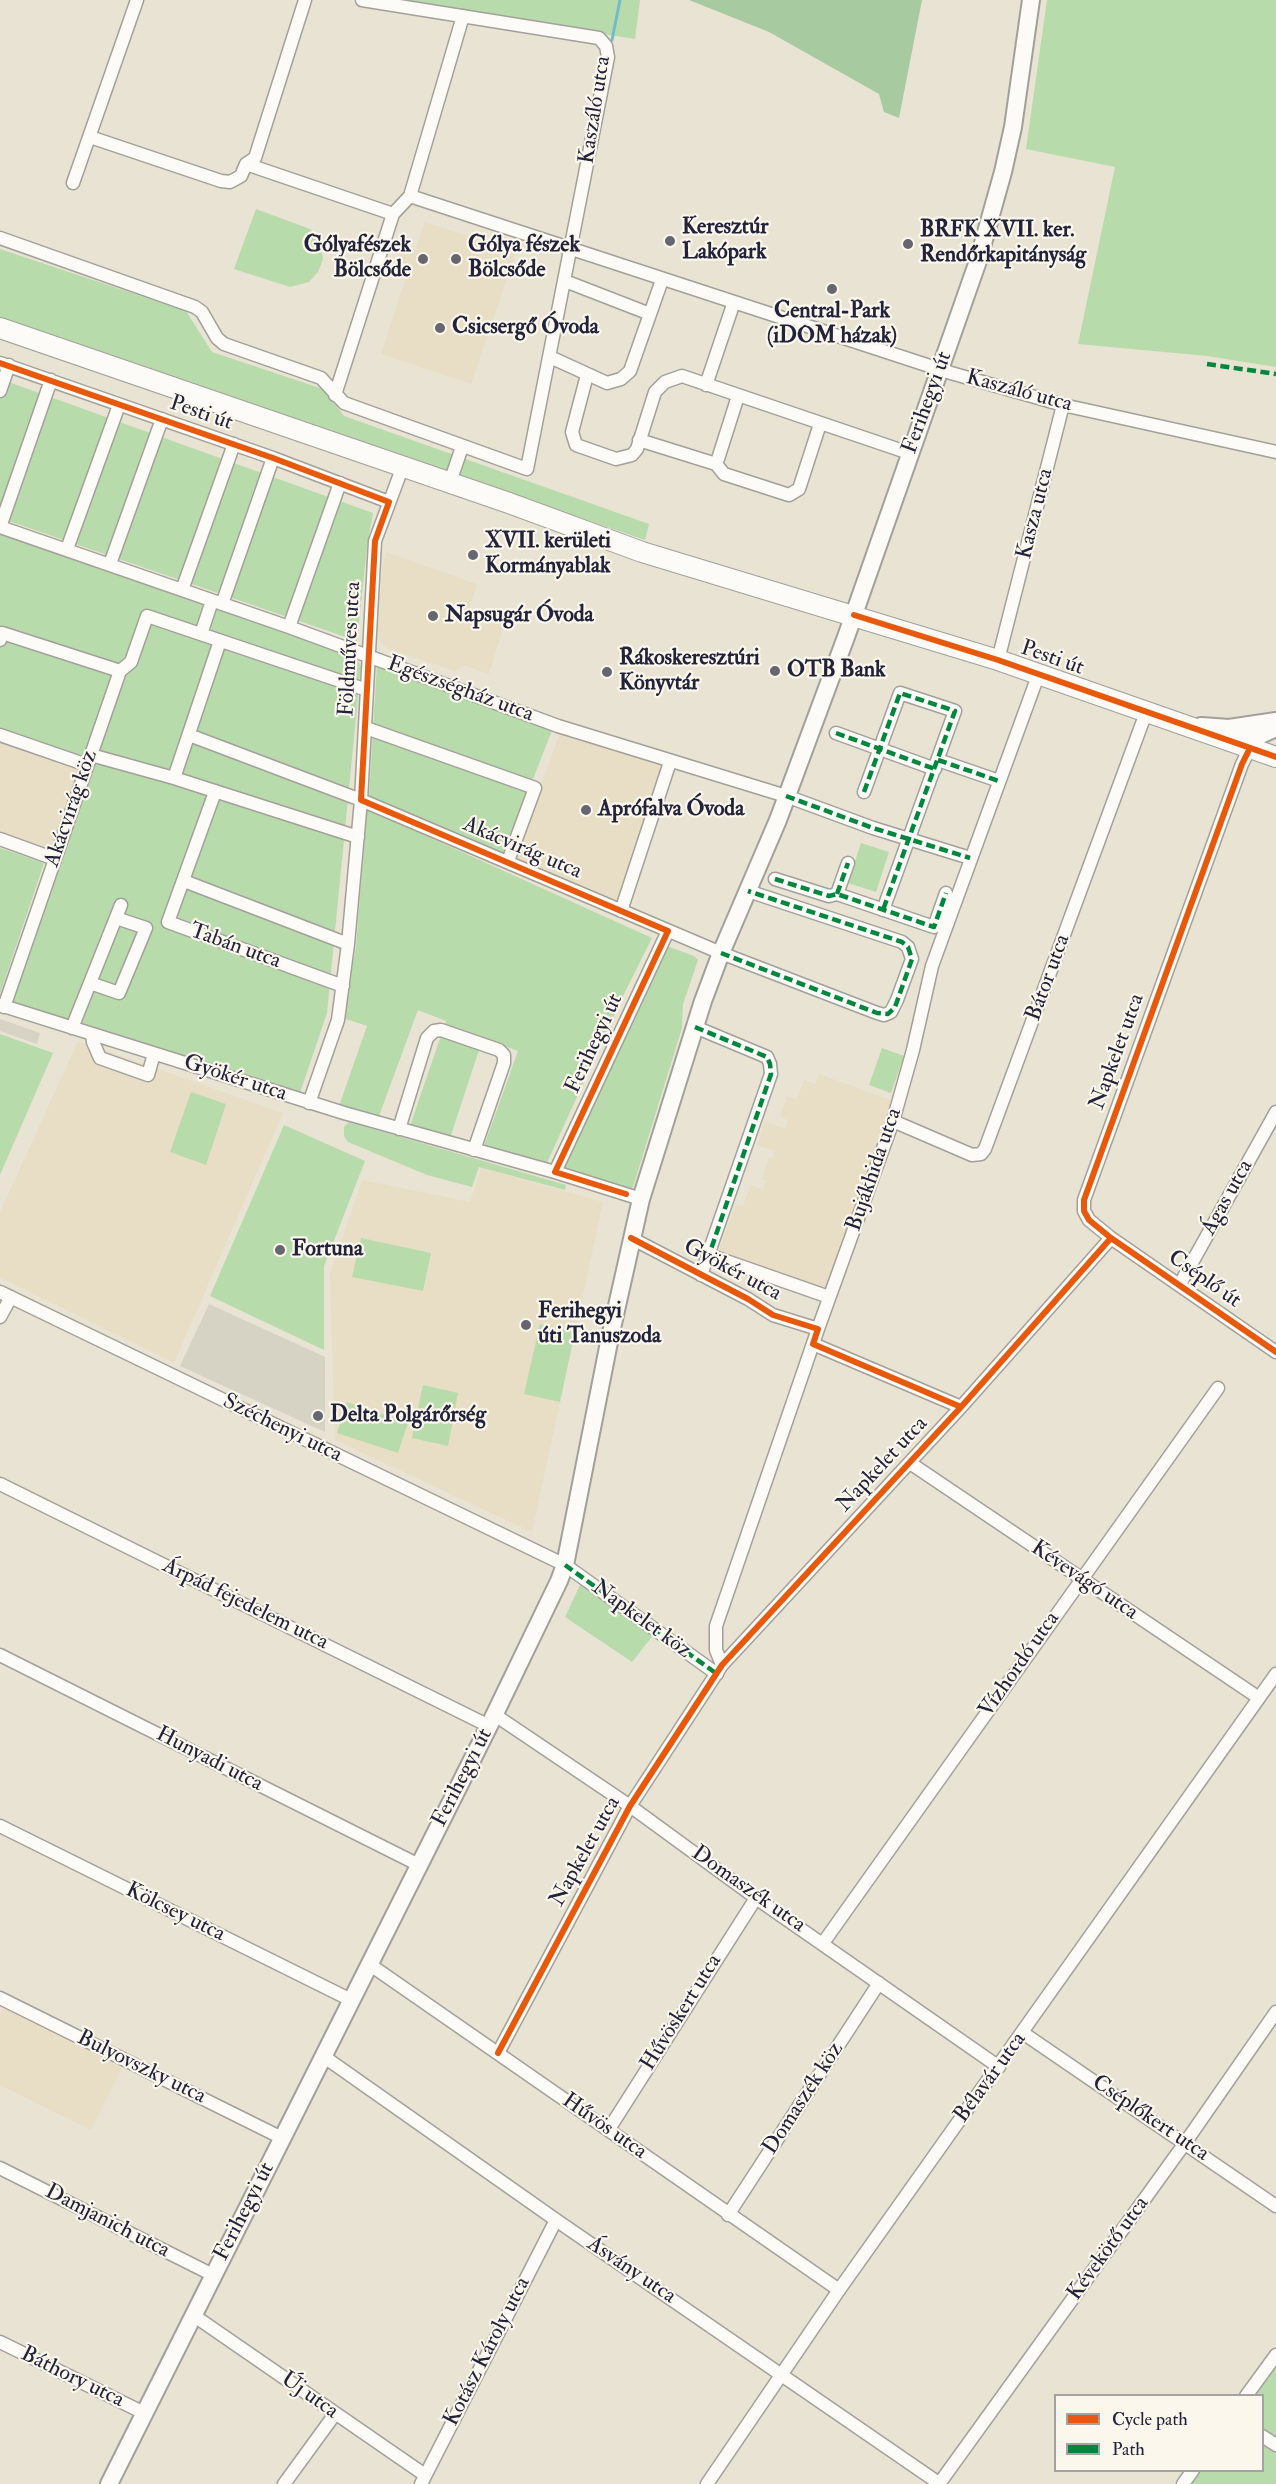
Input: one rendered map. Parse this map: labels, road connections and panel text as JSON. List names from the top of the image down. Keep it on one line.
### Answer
{"streets":{"main road":["Ferihegyi út","Pesti út"],"street":["Kaszáló utca","Kasza utca","Földműves utca","Egészségház utca","Akácvirág köz","Akácvirág utca","Tabán utca","Bátor utca","Napkelet utca","Gyökér utca","Bujákhida utca","Ágas utca","Cséplő út","Széchenyi utca","Kévevágó utca","Árpád fejedelem utca","Napkelet köz","Vízhordó utca","Hunyadi utca","Domaszék utca","Kölcsey utca","Hűvöskert utca","Bulyovszky utca","Bélavár utca","Domaszék köz","Cséplőkert utca","Hűvös utca","Damjanich utca","Kévekötő utca","Ásvány utca","Kotász Károly utca","Báthory utca","Új utca"]},"crossings":[["Kaszáló utca","Ferihegyi út"],["Kaszáló utca","Kasza utca"],["Ferihegyi út","Pesti út"],["Ferihegyi út","Egészségház utca"],["Ferihegyi út","Akácvirág utca"],["Ferihegyi út","Gyökér utca"],["Ferihegyi út","Széchenyi utca"],["Ferihegyi út","Árpád fejedelem utca"],["Ferihegyi út","Napkelet köz"],["Ferihegyi út","Hunyadi utca"],["Ferihegyi út","Domaszék utca"],["Ferihegyi út","Kölcsey utca"],["Ferihegyi út","Bulyovszky utca"],["Ferihegyi út","Hűvös utca"],["Ferihegyi út","Damjanich utca"],["Ferihegyi út","Ásvány utca"],["Ferihegyi út","Báthory utca"],["Ferihegyi út","Új utca"],["Pesti út","Kasza utca"],["Pesti út","Földműves utca"],["Pesti út","Egészségház utca"],["Pesti út","Bátor utca"],["Pesti út","Napkelet utca"],["Pesti út","Bujákhida utca"],["Földműves utca","Egészségház utca"],["Földműves utca","Akácvirág utca"],["Földműves utca","Tabán utca"],["Földműves utca","Gyökér utca"],["Egészségház utca","Akácvirág köz"],["Akácvirág köz","Gyökér utca"],["Bátor utca","Bujákhida utca"],["Napkelet utca","Bujákhida utca"],["Napkelet utca","Cséplő út"],["Napkelet utca","Kévevágó utca"],["Napkelet utca","Napkelet köz"],["Napkelet utca","Domaszék utca"],["Napkelet utca","Hűvös utca"],["Gyökér utca","Bujákhida utca"],["Bujákhida utca","Napkelet köz"],["Ágas utca","Cséplő út"],["Széchenyi utca","Napkelet köz"],["Kévevágó utca","Vízhordó utca"],["Kévevágó utca","Bélavár utca"],["Árpád fejedelem utca","Domaszék utca"],["Vízhordó utca","Domaszék utca"],["Domaszék utca","Hűvöskert utca"],["Domaszék utca","Bélavár utca"],["Domaszék utca","Domaszék köz"],["Hűvöskert utca","Hűvös utca"],["Bélavár utca","Cséplőkert utca"],["Bélavár utca","Hűvös utca"],["Bélavár utca","Ásvány utca"],["Domaszék köz","Hűvös utca"],["Cséplőkert utca","Kévekötő utca"],["Kévekötő utca","Ásvány utca"],["Ásvány utca","Kotász Károly utca"],["Kotász Károly utca","Új utca"]],"places":["Keresztúr Lakópark","BRFK XVII. ker. Rendőrkapitányság","Gólyafészek Bölcsőde","Gólya fészek Bölcsőde","Central-Park (iDOM házak)","Csicsergő Óvoda","XVII. kerületi Kormányablak","Napsugár Óvoda","OTB Bank","Rákoskeresztúri Könyvtár","Aprófalva Óvoda","Fortuna","Ferihegyi úti Tanuszoda","Delta Polgárőrség"],"legend":["Cycle path","Path"]}
